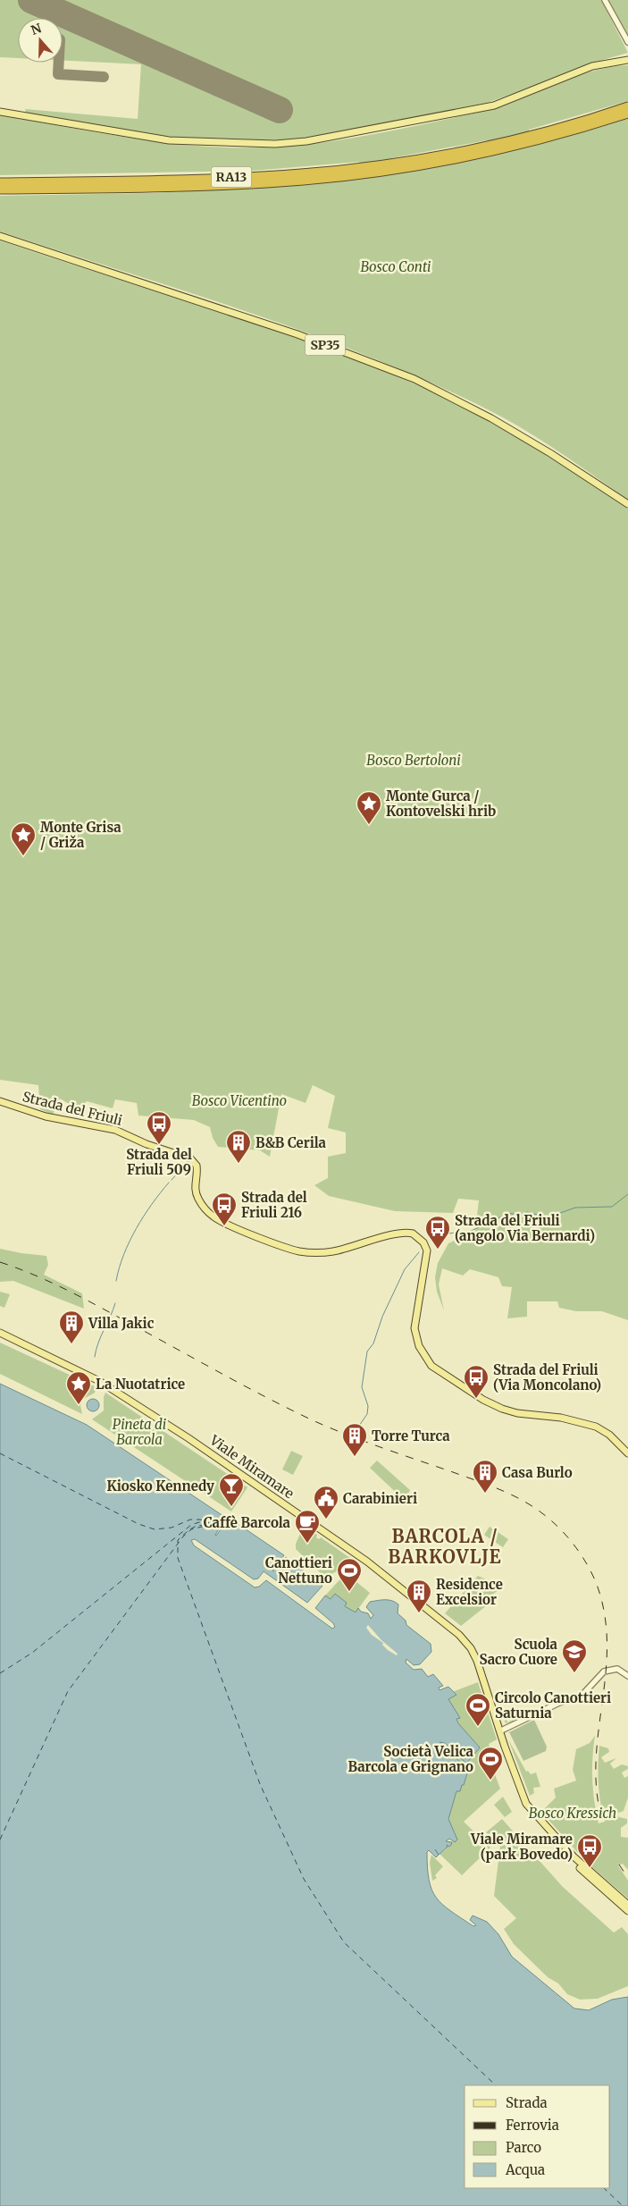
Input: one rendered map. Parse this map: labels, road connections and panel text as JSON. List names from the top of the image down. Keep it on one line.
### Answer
{"streets":{"highway":["RA13"],"main road":["SP35","Strada del Friuli","Viale Miramare"]},"districts":["BARCOLA / BARKOVLJE"],"parks":["Bosco Conti","Bosco Bertoloni","Bosco Vicentino","Pineta di Barcola","Bosco Kressich"],"places":{"place":["Monte Gurca / Kontovelski hrib","Monte Grisa / Griža","La Nuotatrice"],"bus stop":["Strada del Friuli 509","Strada del Friuli 216","Strada del Friuli (angolo Via Bernardi)","Strada del Friuli (Via Moncolano)","Viale Miramare (park Bovedo)"],"building":["B&B Cerila","Villa Jakic","Torre Turca","Casa Burlo","Residence Excelsior"],"bar":["Kiosko Kennedy"],"public building":["Carabinieri"],"cafe":["Caffè Barcola"],"sports":["Canottieri Nettuno","Circolo Canottieri Saturnia","Società Velica Barcola e Grignano"],"school or university":["Scuola Sacro Cuore"]},"legend":["Strada","Ferrovia","Parco","Acqua"],"north":"top"}
